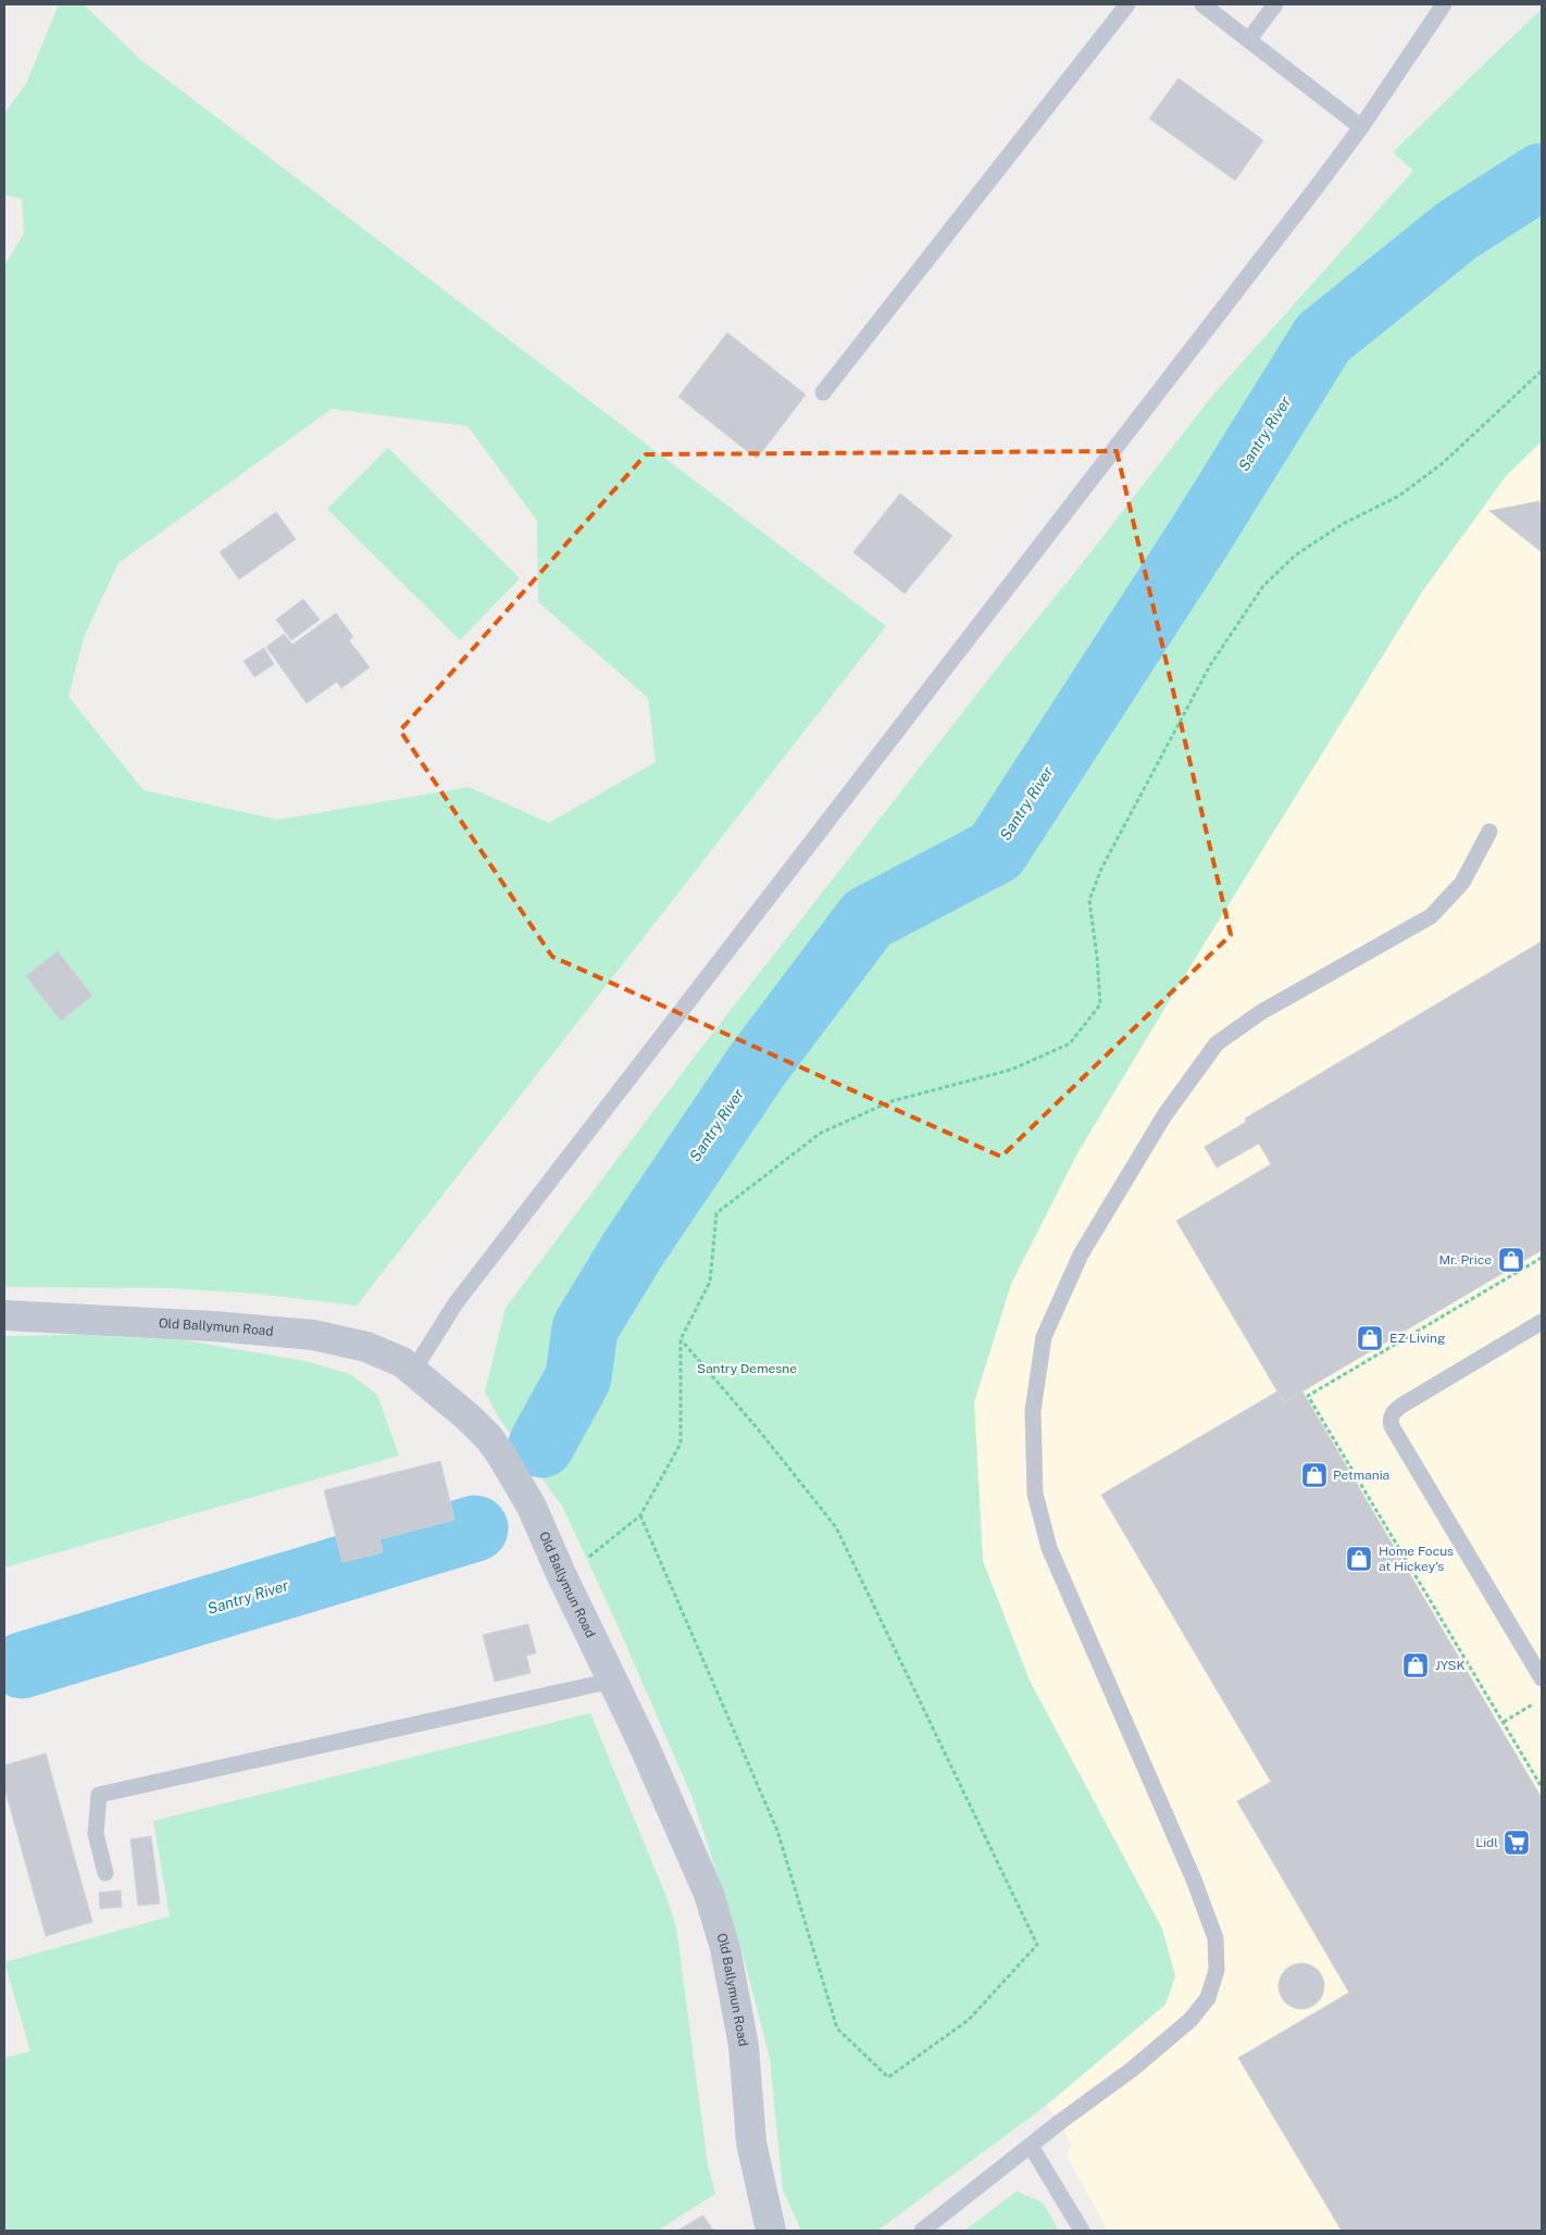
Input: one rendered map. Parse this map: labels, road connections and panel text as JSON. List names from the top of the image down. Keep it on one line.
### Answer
{"streets":{"street":["Old Ballymun Road"]},"water":["Santry River"],"parks":["Santry Demesne"],"places":{"shop":["Mr. Price","EZ Living","Petmania","Home Focus at Hickey's","JYSK"],"supermarket":["Lidl"]}}
